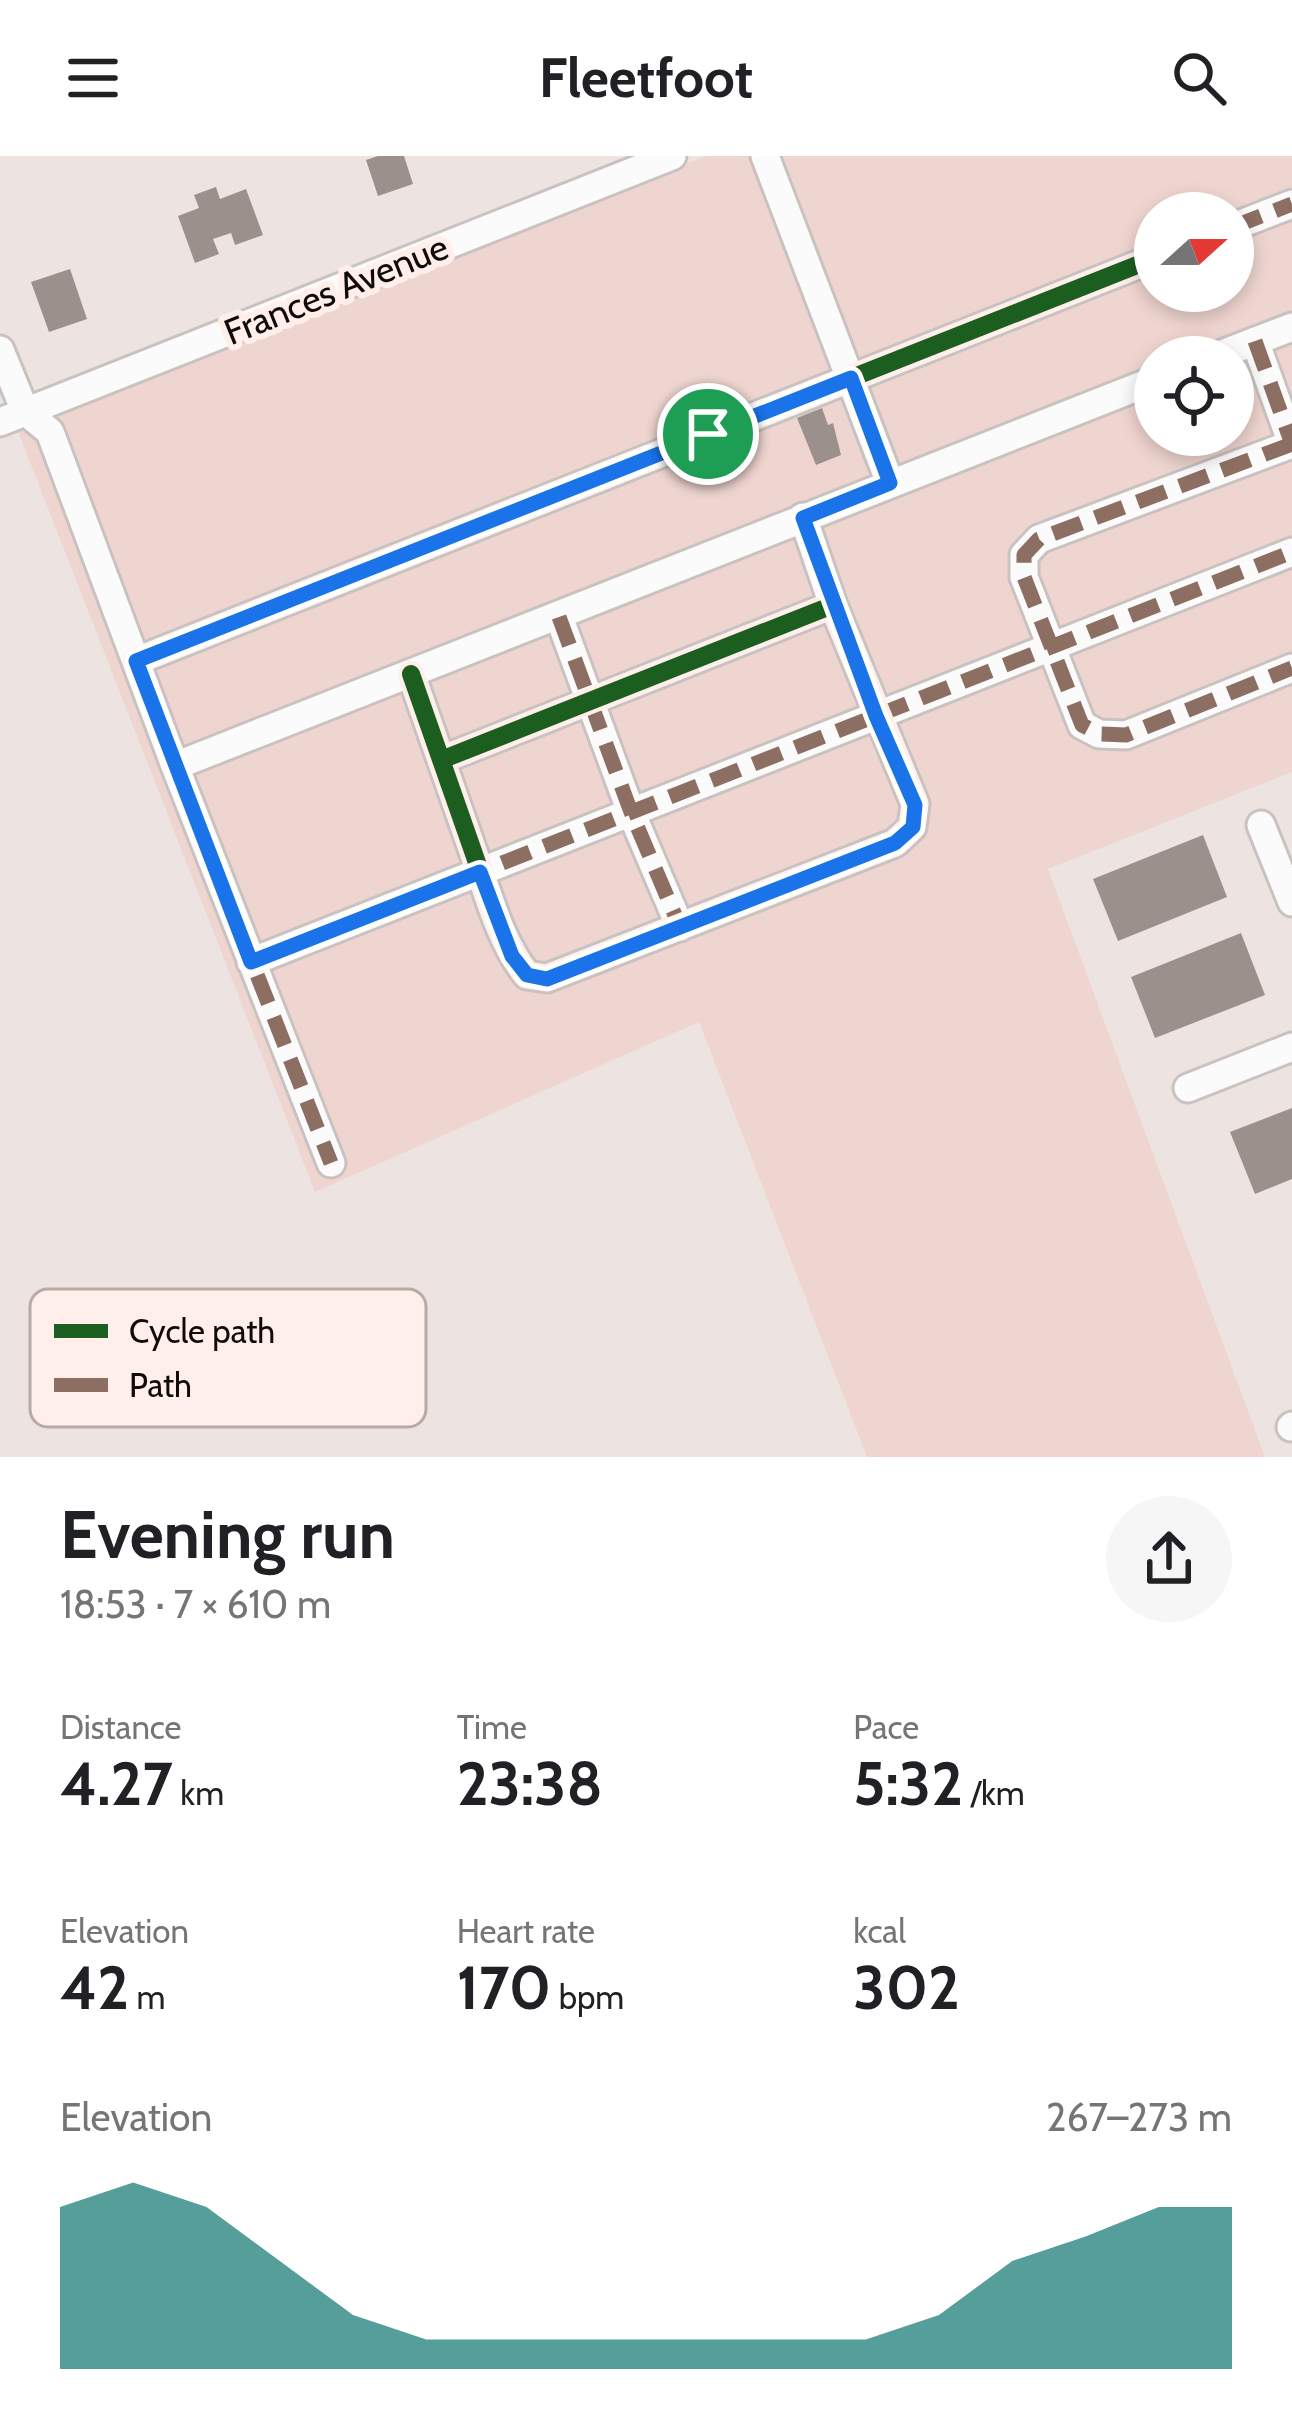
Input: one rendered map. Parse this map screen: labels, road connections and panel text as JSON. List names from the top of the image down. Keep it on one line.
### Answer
{"streets":{"street":["Frances Avenue"]},"legend":["Cycle path","Path"],"north":"right","page":{"header":"Fleetfoot","heading":["Evening run","18:53 · 7 × 610 m"],"stats":[["Distance","4.27 km"],["Time","23:38"],["Pace","5:32 /km"],["Elevation","42 m"],["Heart rate","170 bpm"],["kcal","302"]],"chart":["Elevation","267–273 m"]}}
